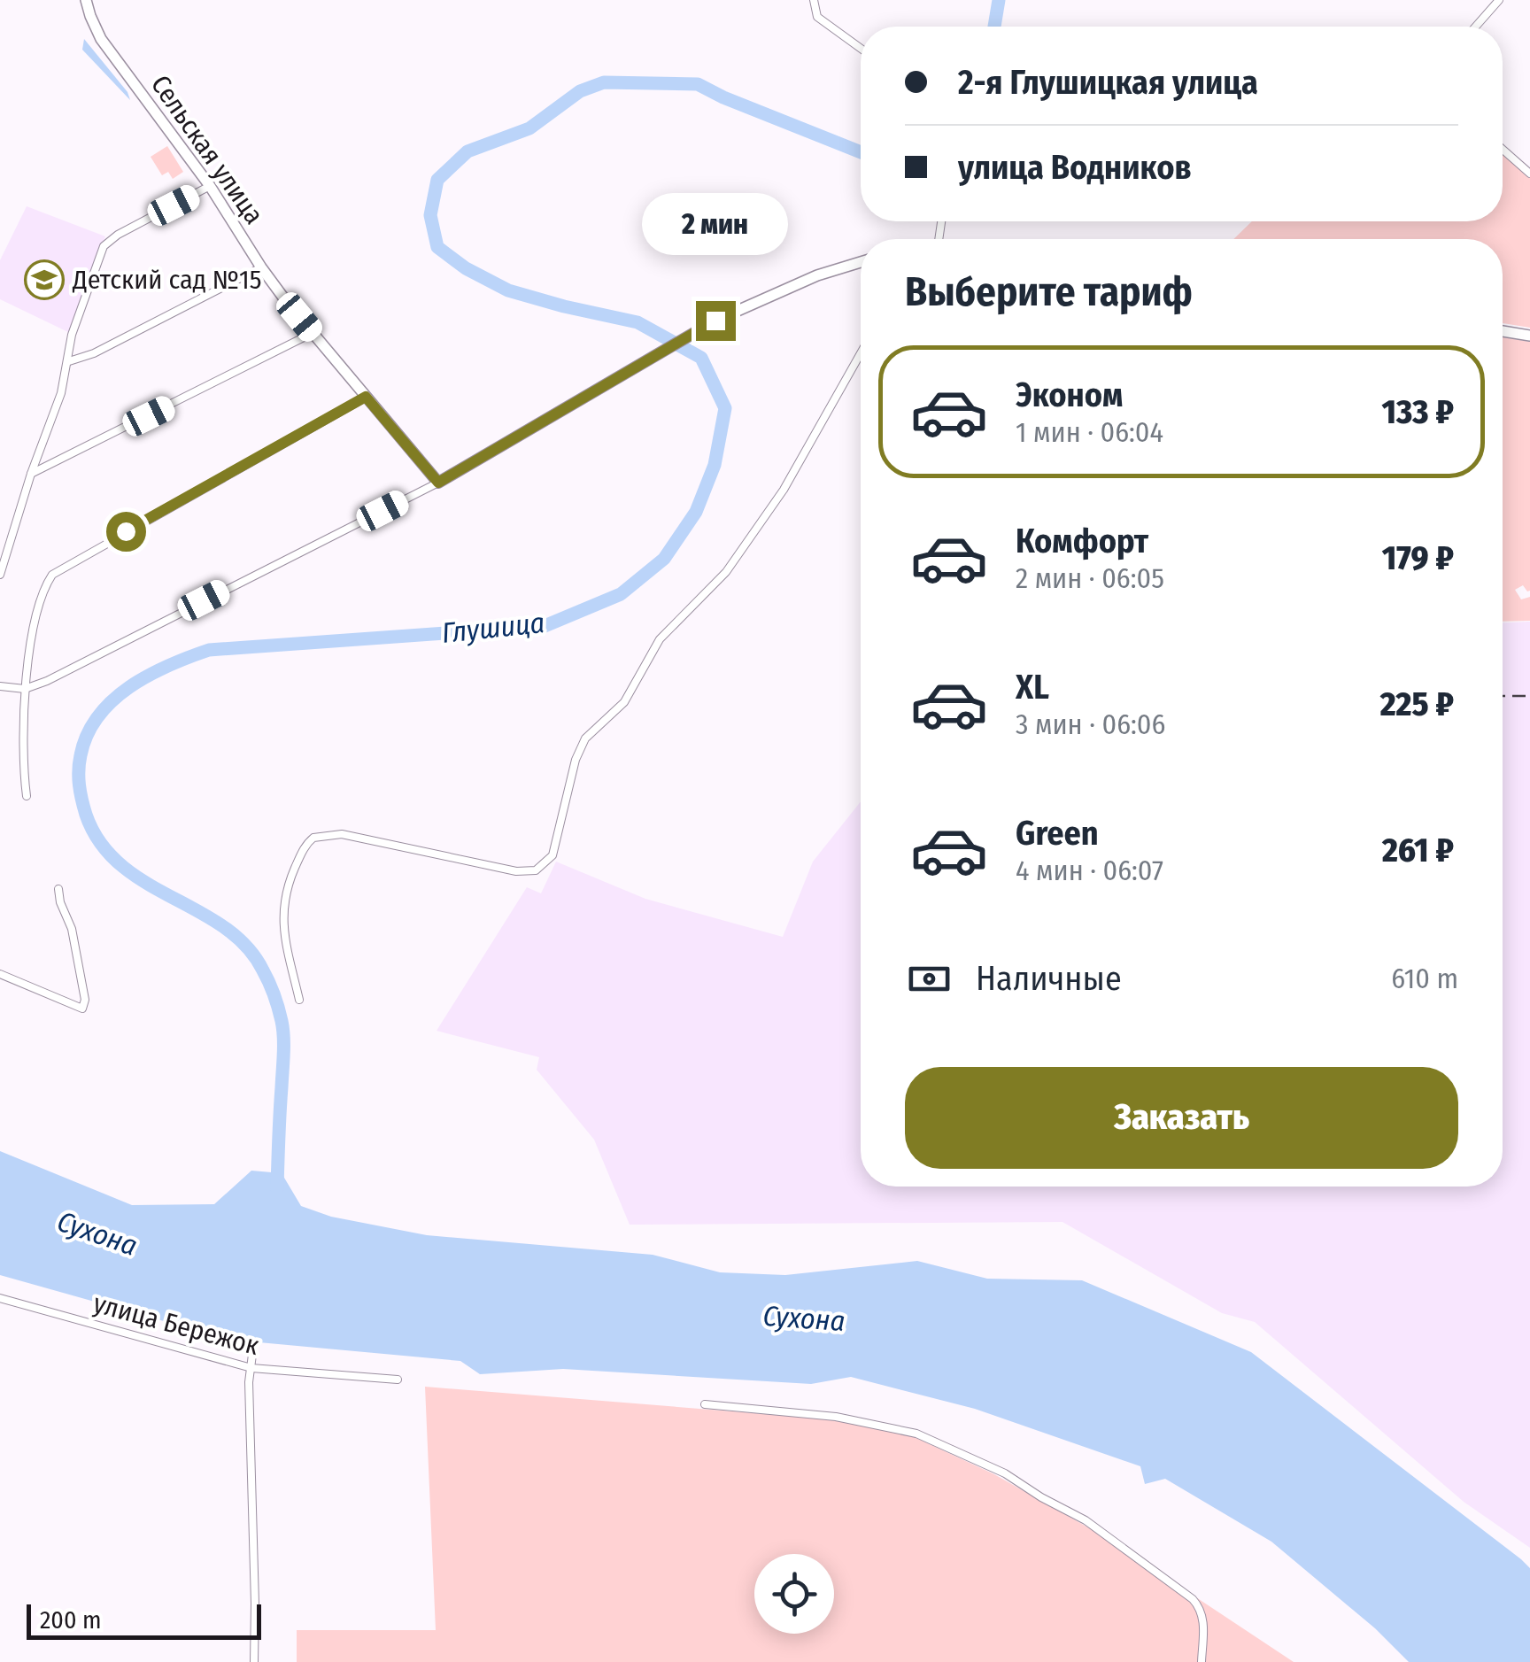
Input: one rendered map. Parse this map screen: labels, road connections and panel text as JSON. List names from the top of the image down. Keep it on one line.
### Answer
{"streets":{"main road":["Сельская улица"],"street":["улица Бережок"]},"water":["Глушица","Сухона"],"places":{"school or university":["Детский сад №15"]},"scale_bar":"200 m","page":{"banner":["2-я Глушицкая улица","улица Водников"],"bubble":"2 мин","heading":"Выберите тариф","list":[{"name":"Эконом","note":"1 мин · 06:04","value":"133 ₽"},{"name":"Комфорт","note":"2 мин · 06:05","value":"179 ₽"},{"name":"XL","note":"3 мин · 06:06","value":"225 ₽"},{"name":"Green","note":"4 мин · 06:07","value":"261 ₽"}],"pay":["Наличные","610 m"],"buttons":"Заказать","scale":"200 m"}}
